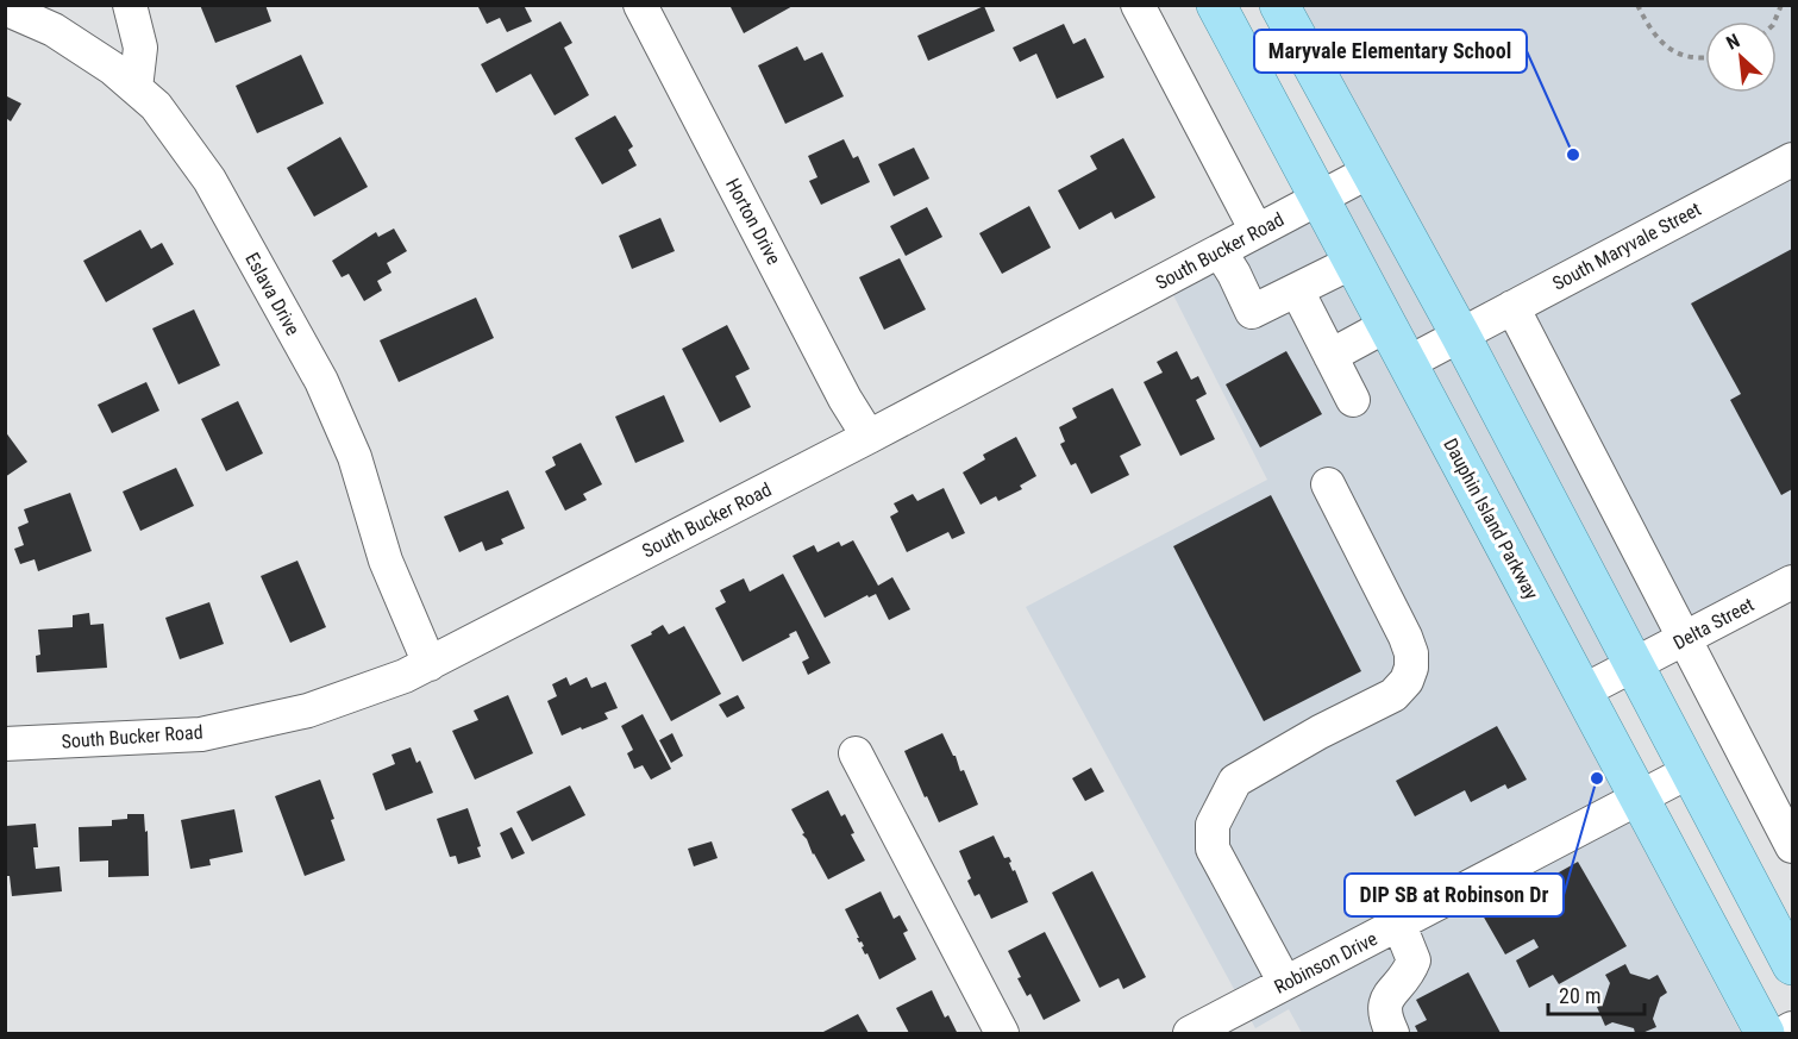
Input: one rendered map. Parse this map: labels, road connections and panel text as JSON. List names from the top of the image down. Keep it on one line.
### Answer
{"streets":{"main road":["Dauphin Island Parkway"],"street":["Horton Drive","South Maryvale Street","South Bucker Road","Eslava Drive","Delta Street","Robinson Drive"]},"crossings":[["Horton Drive","South Bucker Road"],["South Maryvale Street","Dauphin Island Parkway"],["South Bucker Road","Eslava Drive"],["South Bucker Road","Dauphin Island Parkway"],["Dauphin Island Parkway","Delta Street"],["Dauphin Island Parkway","Robinson Drive"]],"places":["Maryvale Elementary School","DIP SB at Robinson Dr"],"scale_bar":"20 m","north":"top left"}
